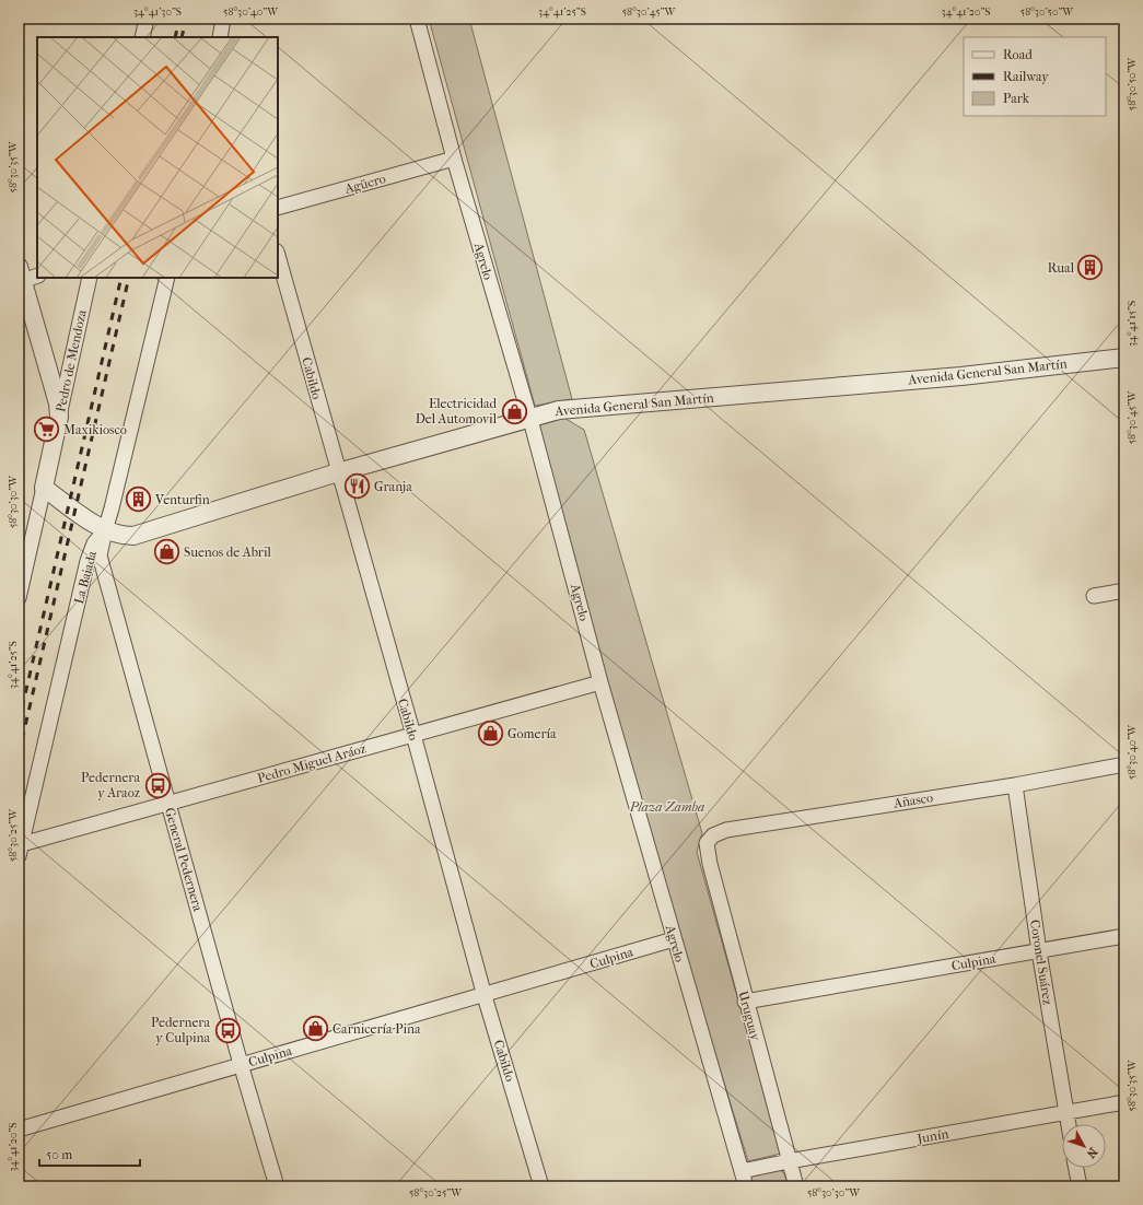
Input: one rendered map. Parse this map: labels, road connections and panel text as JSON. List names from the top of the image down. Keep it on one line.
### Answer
{"streets":{"street":["Agüero","Agrelo","Pedro de Mendoza","Avenida General San Martín","Cabildo","La Bajada","Pedro Miguel Aráoz","Añasco","General Pedernera","Culpina","Coronel Suárez","Uruguay","Junín"]},"crossings":[["Agüero","Agrelo"],["Agrelo","Avenida General San Martín"],["Agrelo","Pedro Miguel Aráoz"],["Agrelo","Culpina"],["Agrelo","Junín"],["Pedro de Mendoza","Avenida General San Martín"],["Avenida General San Martín","Cabildo"],["Avenida General San Martín","La Bajada"],["Avenida General San Martín","General Pedernera"],["Cabildo","Pedro Miguel Aráoz"],["Cabildo","Culpina"],["La Bajada","Pedro Miguel Aráoz"],["La Bajada","General Pedernera"],["Pedro Miguel Aráoz","General Pedernera"],["Añasco","Coronel Suárez"],["Añasco","Uruguay"],["General Pedernera","Culpina"],["Culpina","Coronel Suárez"],["Culpina","Uruguay"],["Coronel Suárez","Junín"],["Uruguay","Junín"]],"parks":["Plaza Zamba"],"places":{"building":["Rual","Venturfin"],"shop":["Electricidad Del Automovil","Suenos de Abril","Gomería","Carnicería Pina"],"supermarket":["Maxikiosco"],"restaurant":["Granja"],"bus stop":["Pedernera y Araoz","Pedernera y Culpina"]},"legend":["Road","Railway","Park"],"scale_bar":"50 m","north":"bottom right","coordinates":["34°41'30\"S","58°30'40\"W","34°41'25\"S","58°30'45\"W","34°41'20\"S","58°30'50\"W","58°30'35\"W","34°41'15\"S","58°30'30\"W","58°30'25\"W"]}
